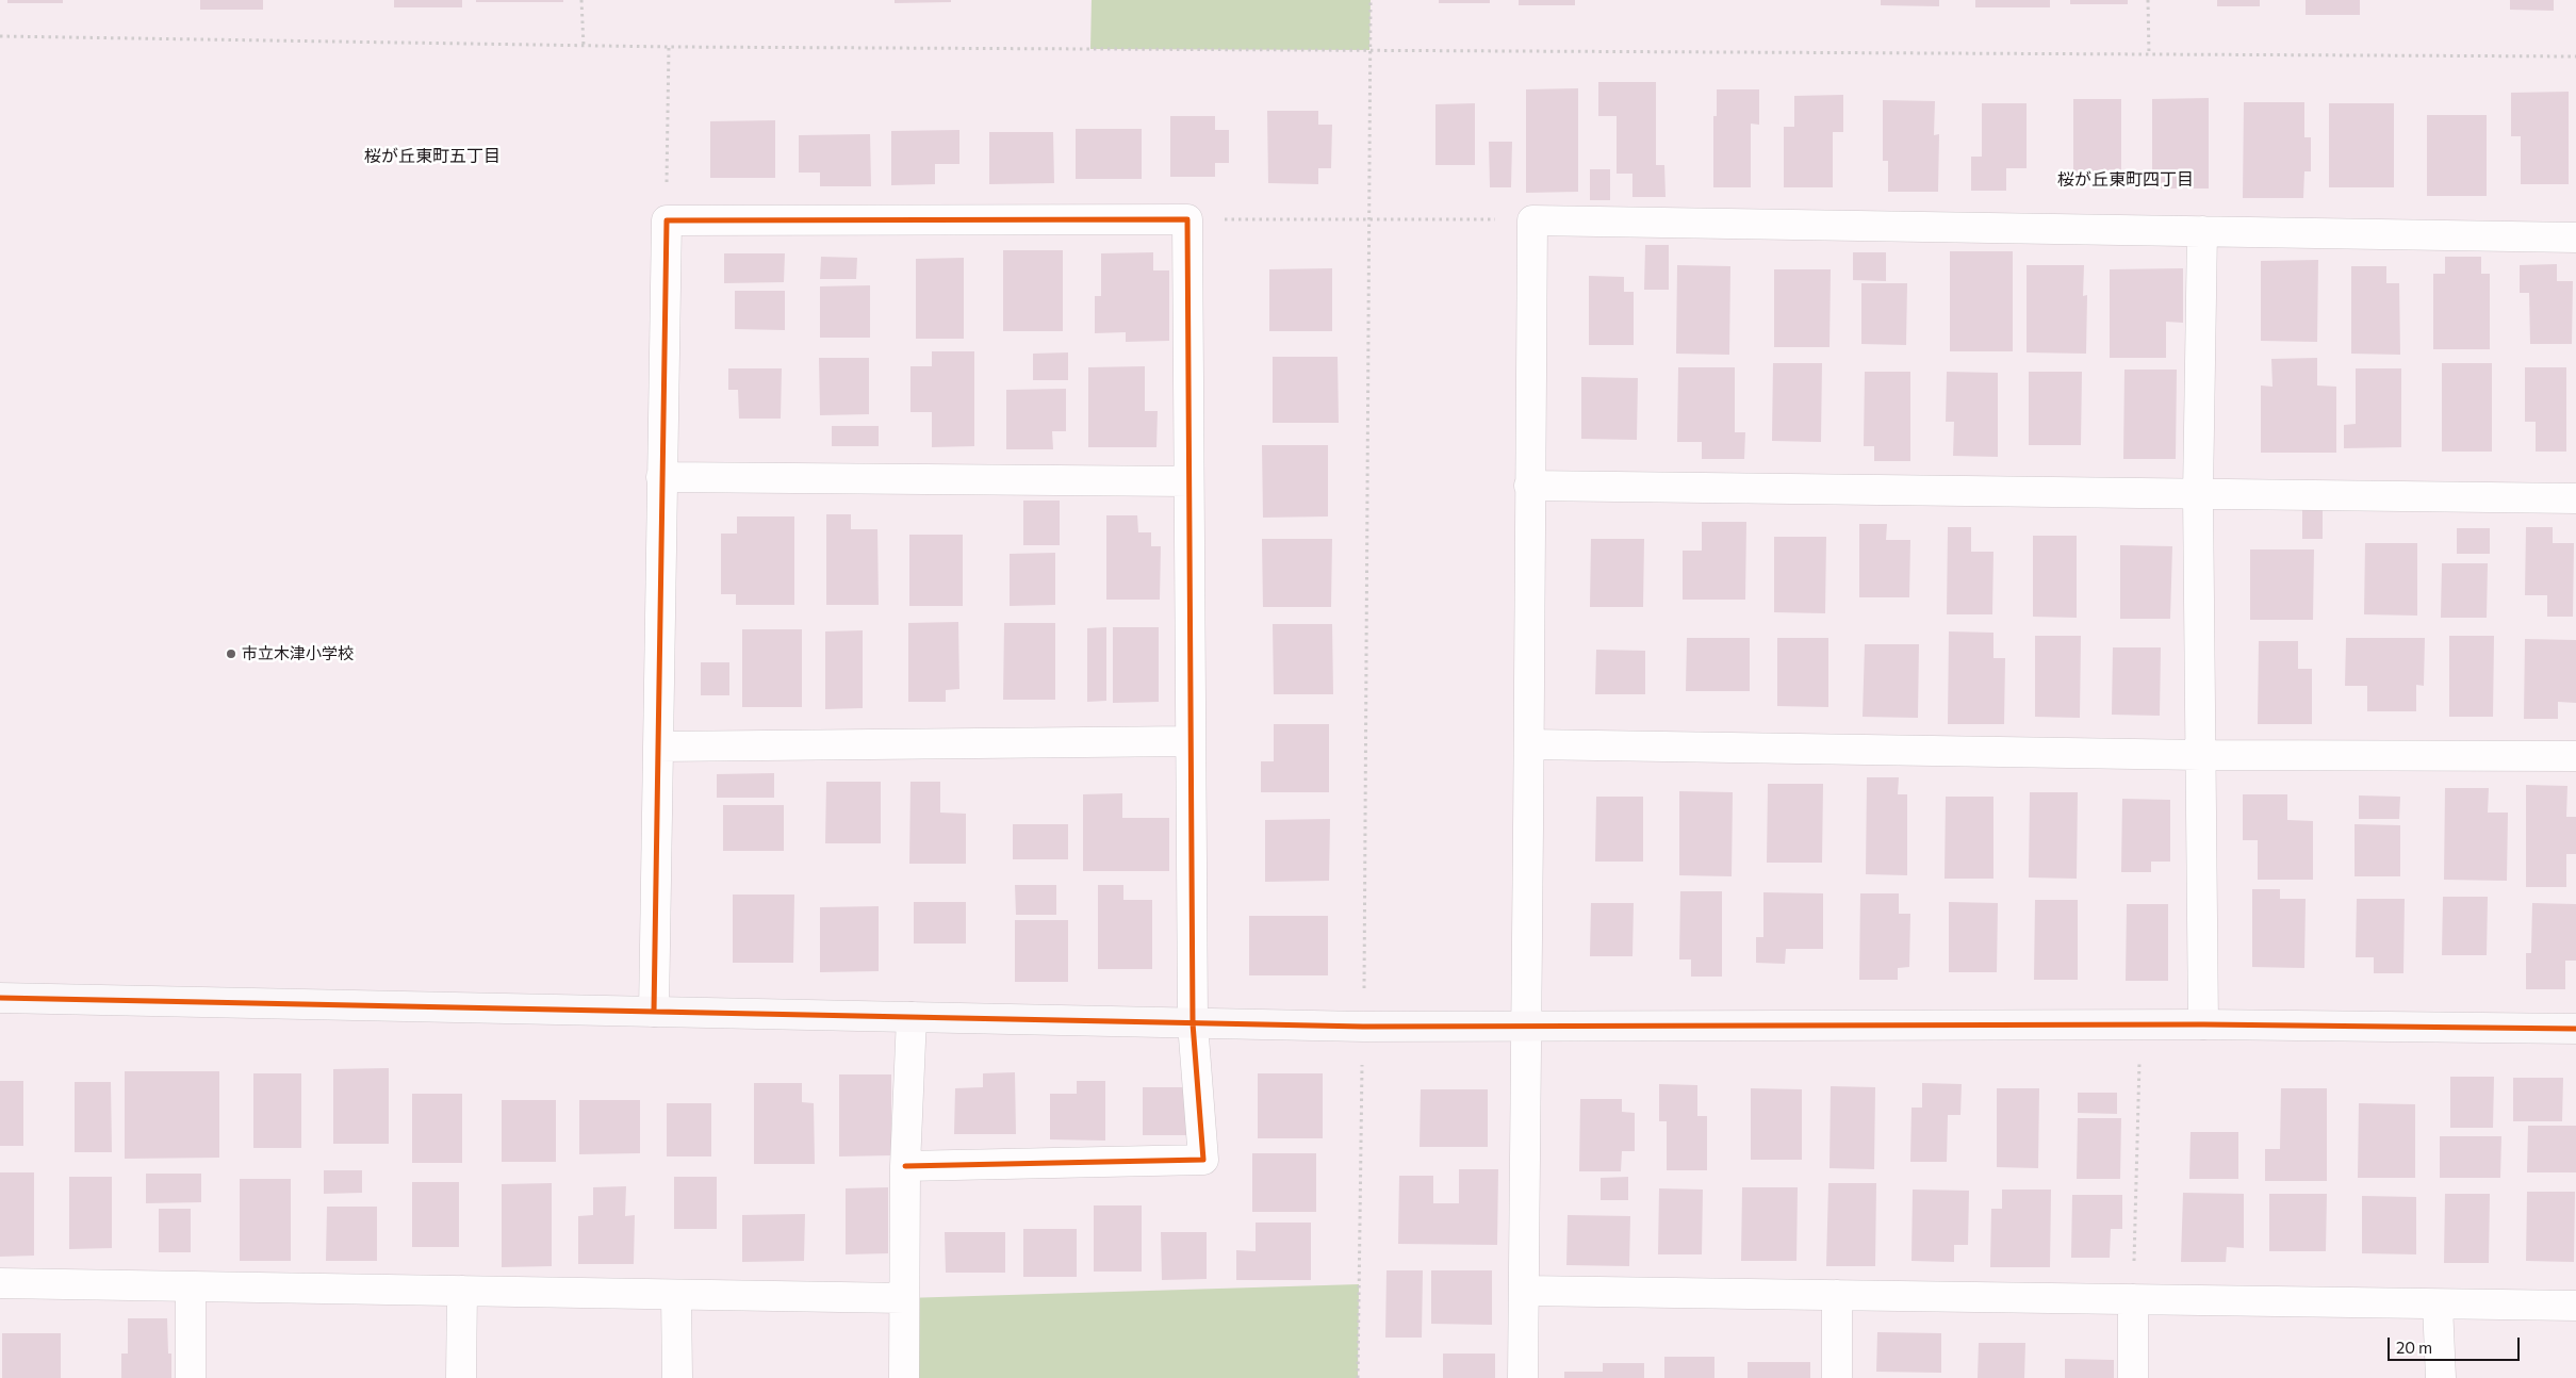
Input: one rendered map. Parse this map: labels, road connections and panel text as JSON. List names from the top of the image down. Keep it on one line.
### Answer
{"districts":["桜が丘東町五丁目","桜が丘東町四丁目"],"places":["市立木津小学校"],"scale_bar":"20 m"}
